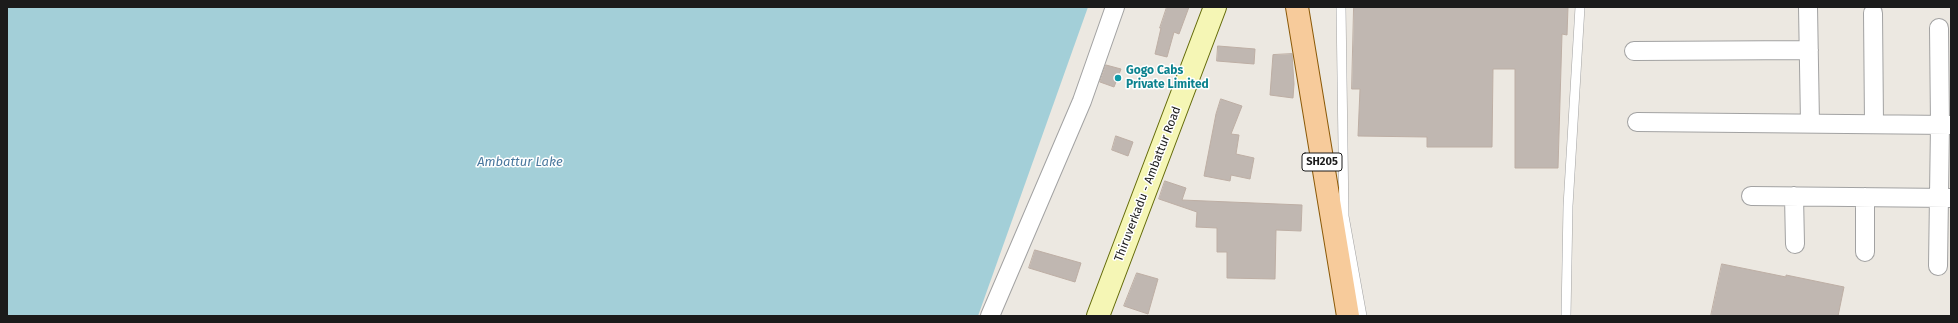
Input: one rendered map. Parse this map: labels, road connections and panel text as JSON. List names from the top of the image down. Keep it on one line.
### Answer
{"streets":{"main road":["SH205","Thiruverkadu - Ambattur Road"]},"water":["Ambattur Lake"],"places":["Gogo Cabs Private Limited"]}
